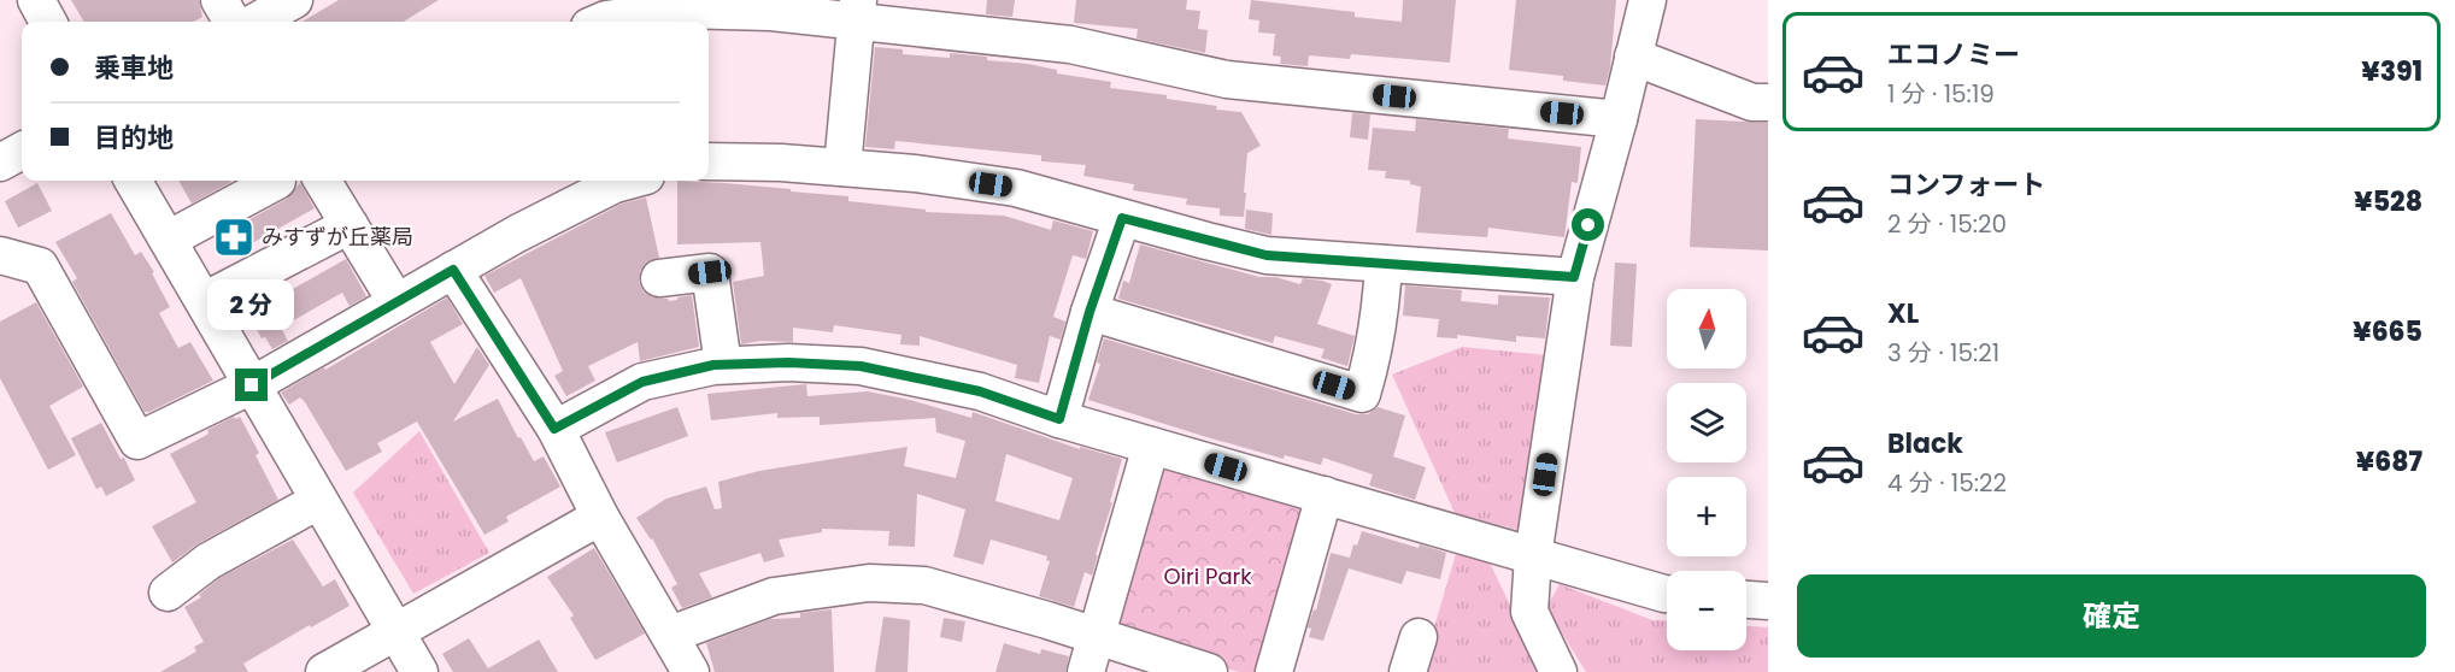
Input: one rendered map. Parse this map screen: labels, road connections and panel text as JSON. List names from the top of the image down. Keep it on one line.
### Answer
{"parks":["Oiri Park"],"places":{"pharmacy":["みすずが丘薬局"]},"north":"top","page":{"list":[{"name":"エコノミー","note":"1 分 · 15:19","value":"¥391"},{"name":"コンフォート","note":"2 分 · 15:20","value":"¥528"},{"name":"XL","note":"3 分 · 15:21","value":"¥665"},{"name":"Black","note":"4 分 · 15:22","value":"¥687"}],"banner":["乗車地","目的地"],"bubble":"2 分","map_buttons":["+","−"],"buttons":"確定"}}
